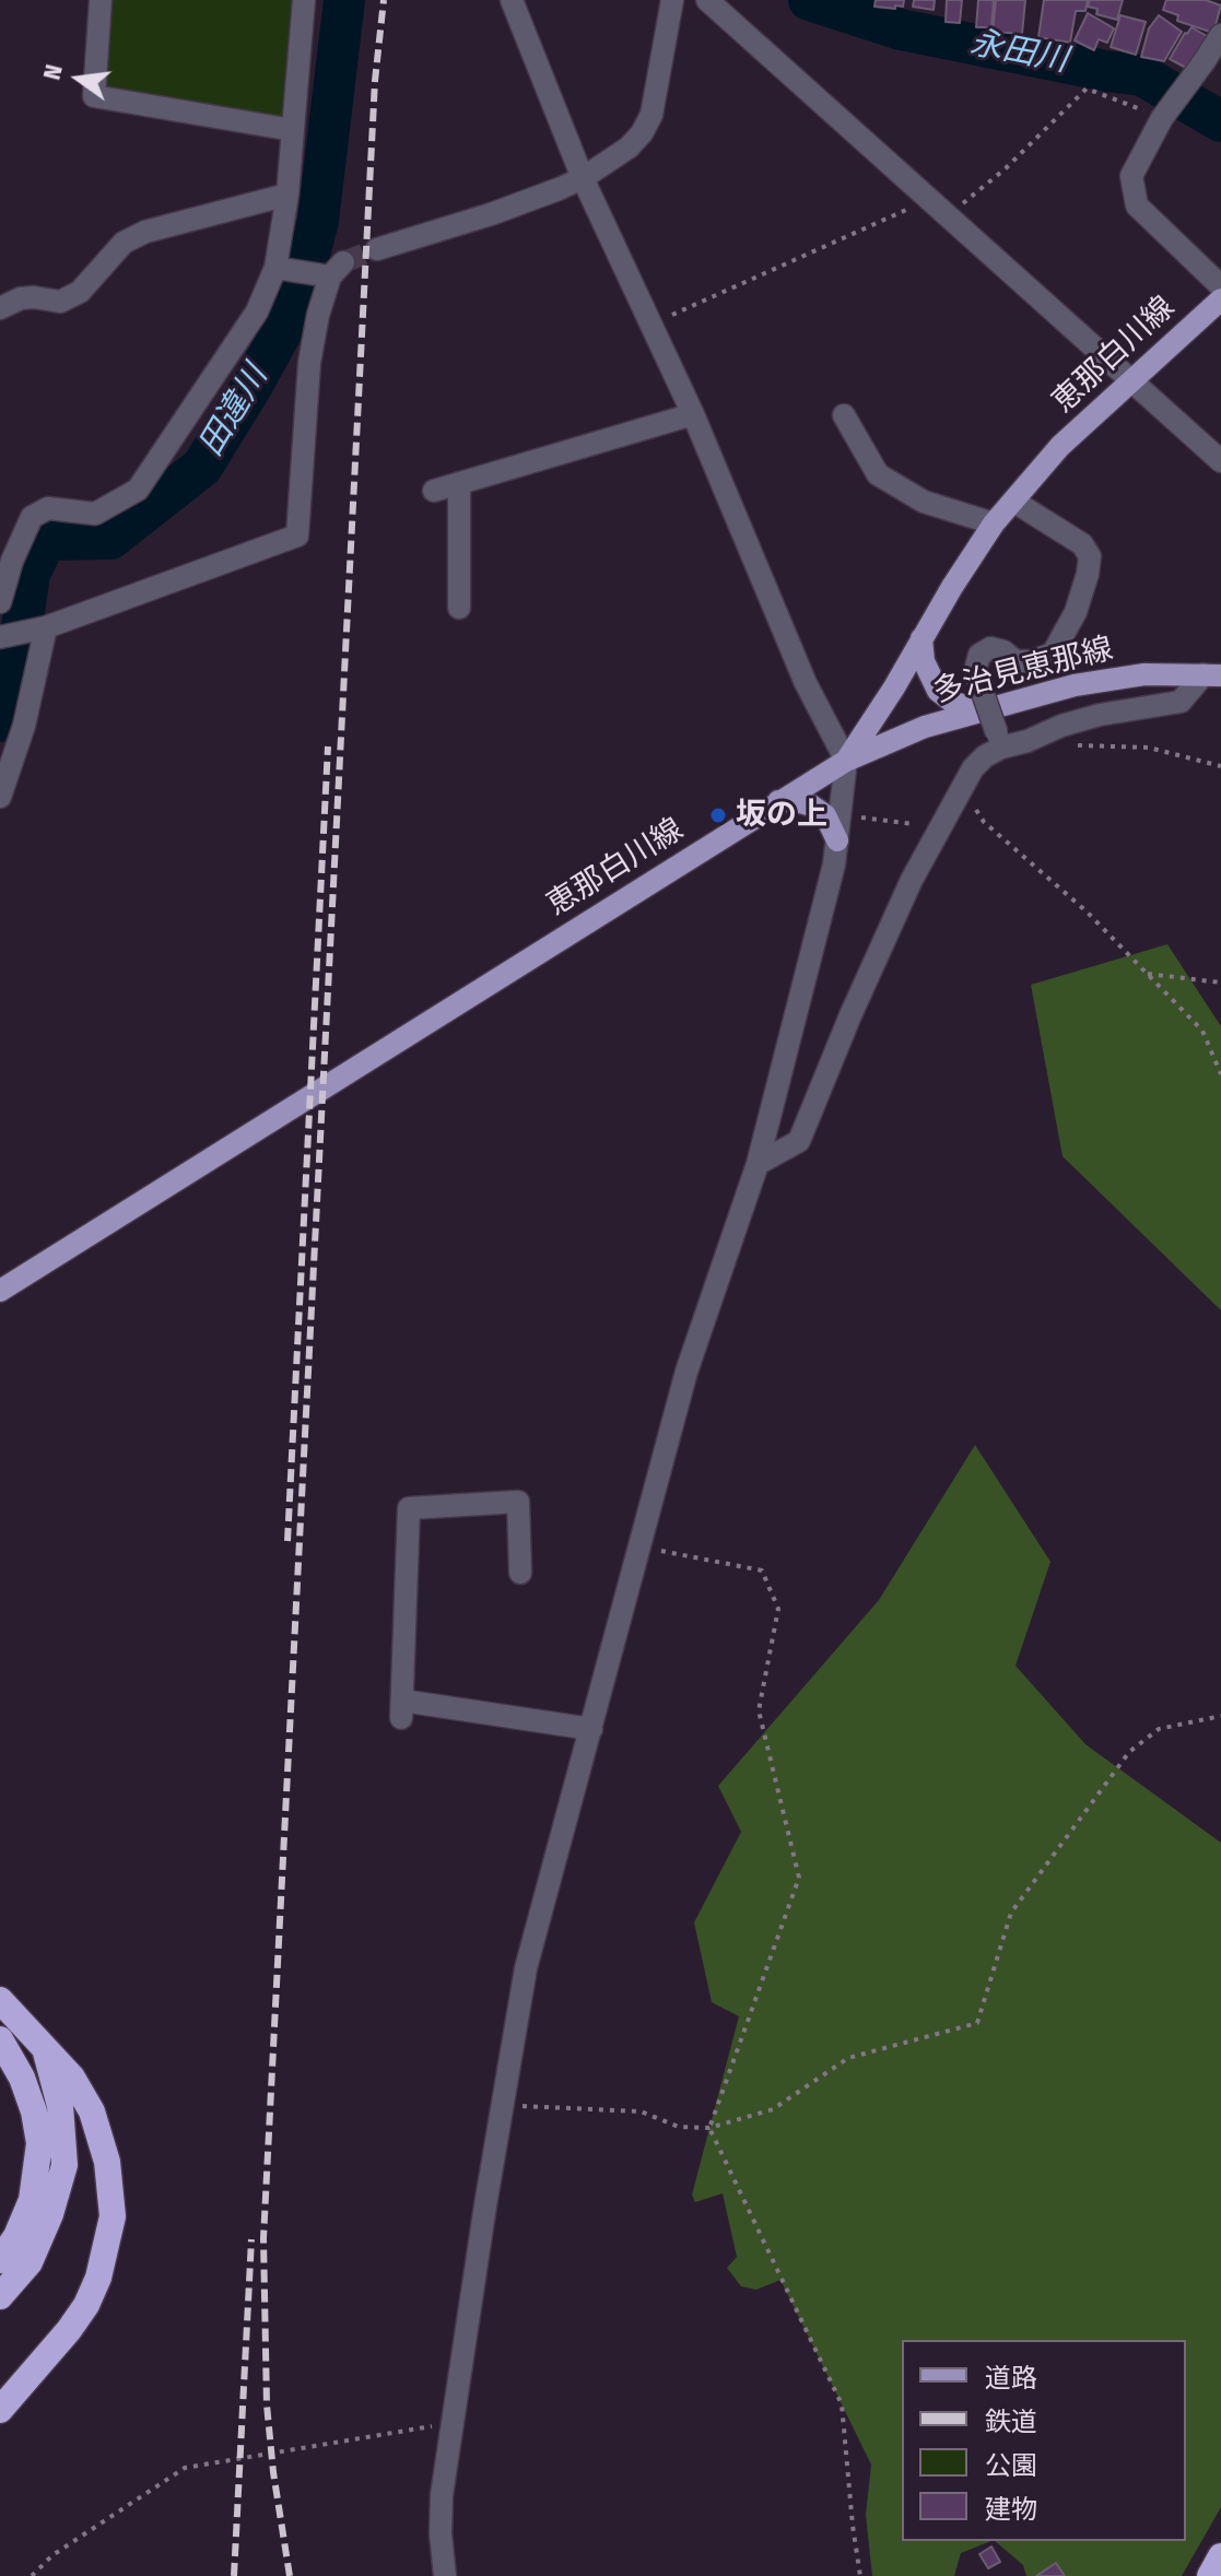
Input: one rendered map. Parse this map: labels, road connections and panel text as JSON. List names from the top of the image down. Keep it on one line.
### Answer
{"streets":{"main road":["恵那白川線","多治見恵那線"]},"crossings":[["恵那白川線","多治見恵那線"]],"water":["永田川","田違川"],"places":["坂の上"],"legend":["道路","鉄道","公園","建物"],"north":"left"}
